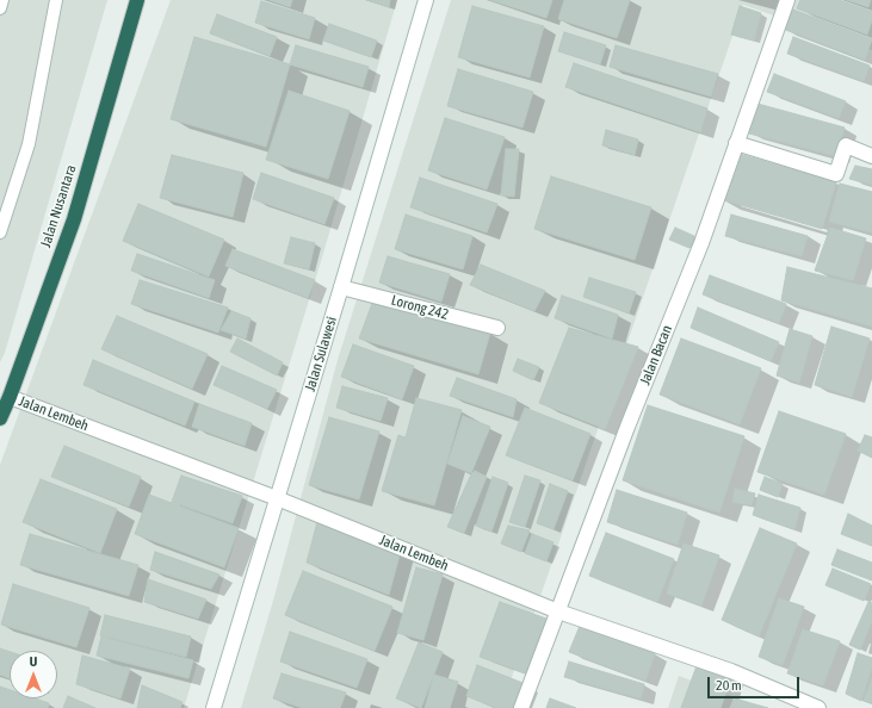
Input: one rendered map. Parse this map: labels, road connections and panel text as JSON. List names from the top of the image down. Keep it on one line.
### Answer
{"streets":{"highway":["Jalan Nusantara"],"street":["Lorong 242","Jalan Sulawesi","Jalan Bacan","Jalan Lembeh"]},"crossings":[["Jalan Nusantara","Jalan Lembeh"],["Lorong 242","Jalan Sulawesi"],["Jalan Sulawesi","Jalan Lembeh"],["Jalan Bacan","Jalan Lembeh"]],"scale_bar":"20 m","north":"top"}
